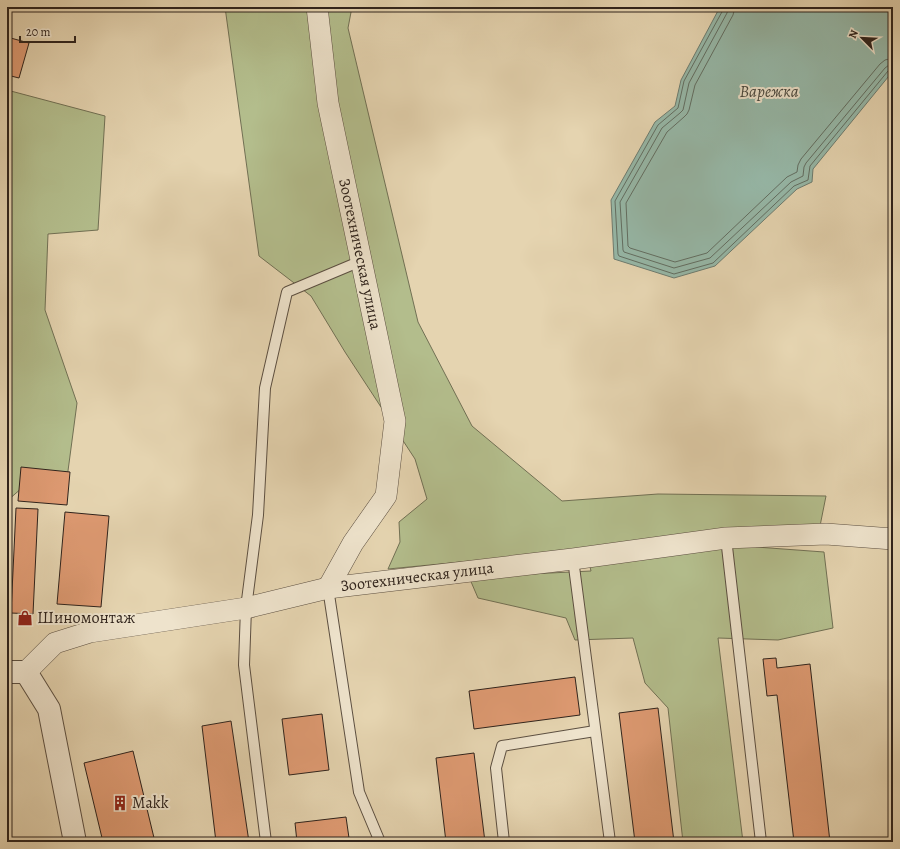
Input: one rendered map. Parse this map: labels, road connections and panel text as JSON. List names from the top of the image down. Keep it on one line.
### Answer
{"streets":{"street":["Зоотехническая улица"]},"water":["Варежка"],"places":{"shop":["Шиномонтаж"],"building":["Makk"]},"scale_bar":"20 m","north":"top left"}
